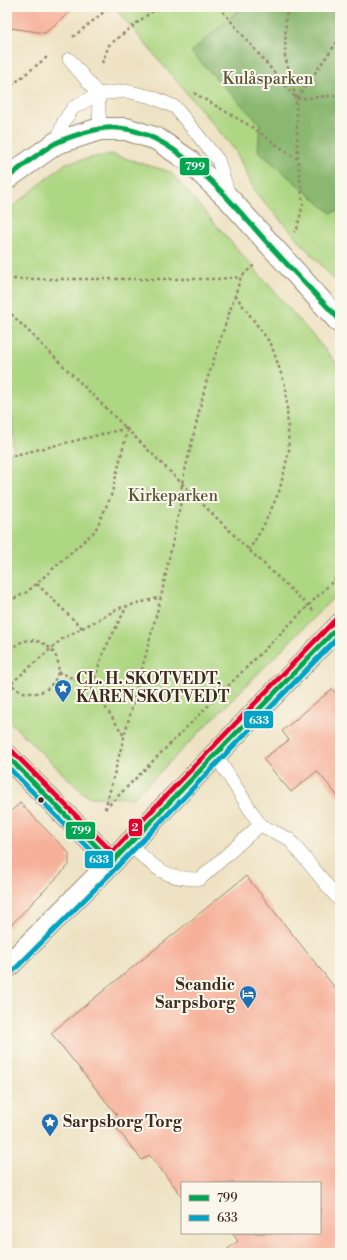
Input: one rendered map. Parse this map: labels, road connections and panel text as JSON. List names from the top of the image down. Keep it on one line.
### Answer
{"parks":["Kulåsparken","Kirkeparken"],"places":{"place":["CL. H. SKOTVEDT, KAREN SKOTVEDT","Sarpsborg Torg"],"hotel":["Scandic Sarpsborg"]},"lines":["transit line 799","transit line 2","transit line 633"],"legend":["799","633"]}
